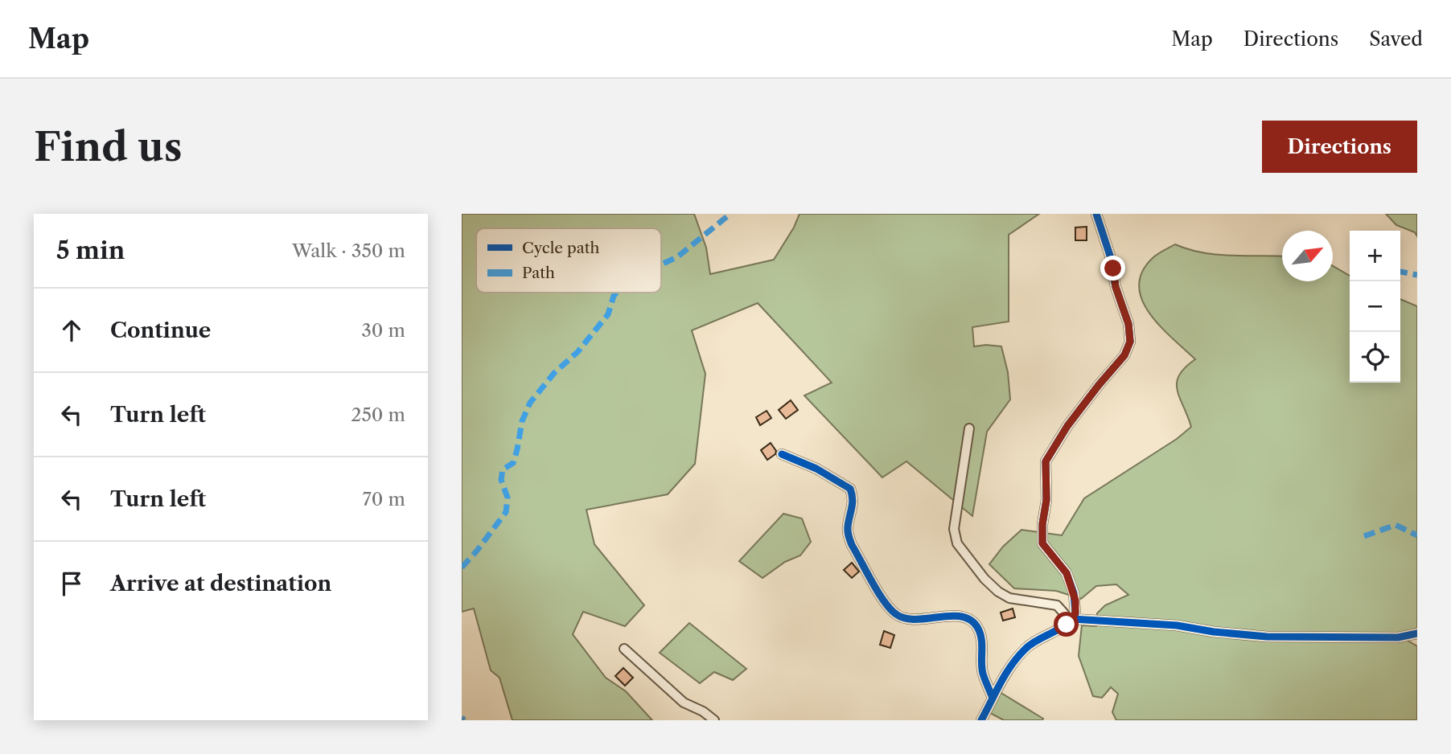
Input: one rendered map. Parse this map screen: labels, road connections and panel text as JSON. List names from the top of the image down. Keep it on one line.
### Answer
{"legend":["Cycle path","Path"],"north":"top right","page":{"header":"Map","nav":["Map","Directions","Saved"],"buttons":"Directions","title":"Find us","heading":["5 min","Walk · 350 m"],"map_buttons":["+","−"],"list":[["Continue","30 m"],["Turn left","250 m"],["Turn left","70 m"],"Arrive at destination"]}}
